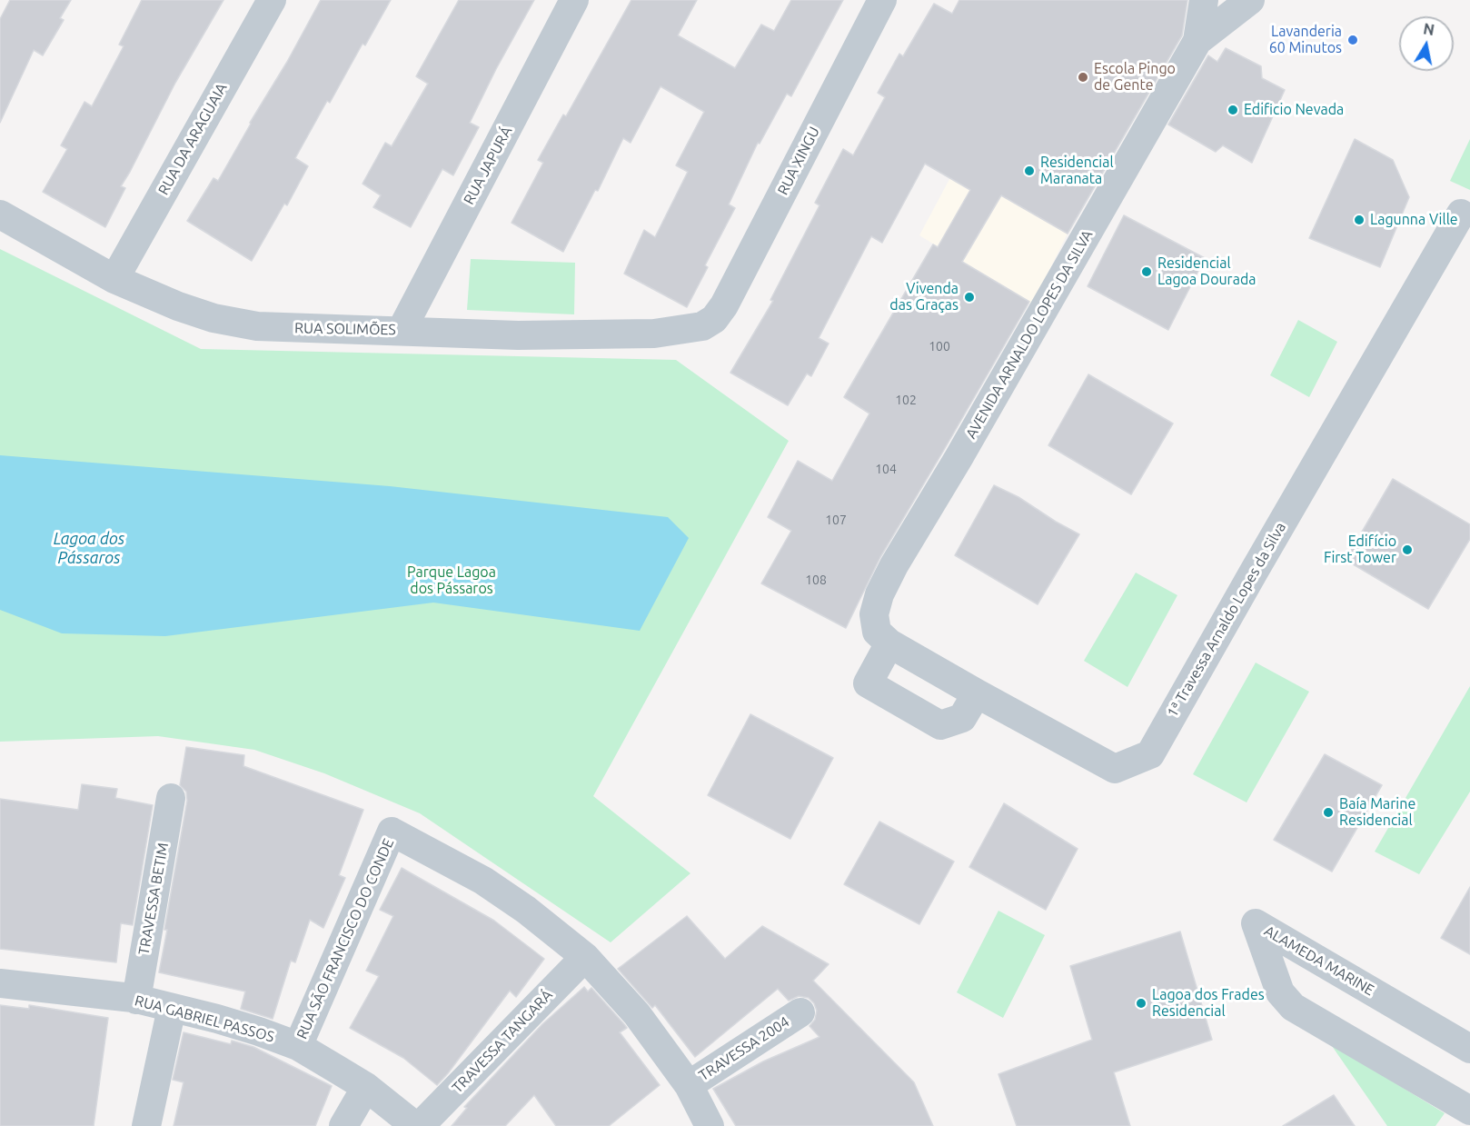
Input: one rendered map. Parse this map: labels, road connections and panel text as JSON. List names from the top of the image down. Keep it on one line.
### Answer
{"streets":{"street":["RUA DA ARAGUAIA","RUA XINGU","RUA JAPURÁ","RUA SOLIMÕES","AVENIDA ARNALDO LOPES DA SILVA","1ª Travessa Arnaldo Lopes da Silva","TRAVESSA BETIM","RUA SÃO FRANCISCO DO CONDE","ALAMEDA MARINE","RUA GABRIEL PASSOS","TRAVESSA TANGARÁ","TRAVESSA 2004"]},"crossings":[["RUA DA ARAGUAIA","RUA SOLIMÕES"],["RUA XINGU","RUA SOLIMÕES"],["RUA JAPURÁ","RUA SOLIMÕES"],["AVENIDA ARNALDO LOPES DA SILVA","1ª Travessa Arnaldo Lopes da Silva"],["TRAVESSA BETIM","RUA GABRIEL PASSOS"],["RUA SÃO FRANCISCO DO CONDE","RUA GABRIEL PASSOS"],["RUA SÃO FRANCISCO DO CONDE","TRAVESSA TANGARÁ"],["RUA GABRIEL PASSOS","TRAVESSA TANGARÁ"]],"water":["Lagoa dos Pássaros"],"parks":["Parque Lagoa dos Pássaros"],"places":["Lavanderia 60 Minutos","Escola Pingo de Gente","Edificio Nevada","Residencial Maranata","Lagunna Ville","Residencial Lagoa Dourada","Vivenda das Graças","Edifício First Tower","Baía Marine Residencial","Lagoa dos Frades Residencial"],"house_numbers":["100","102","104","107","108"],"north":"top"}
